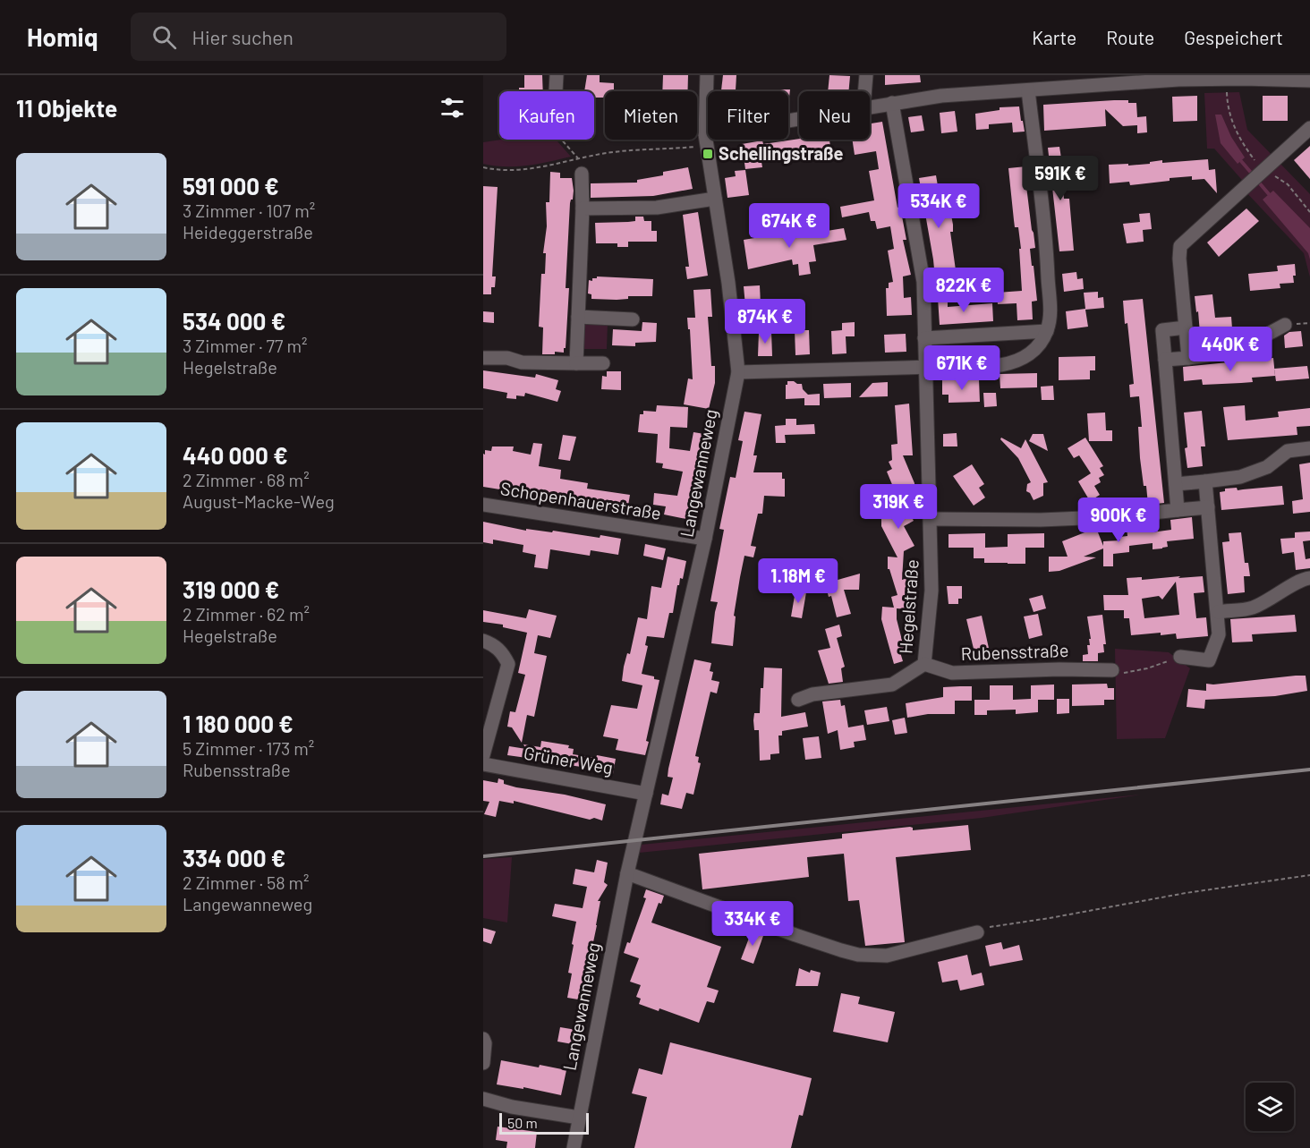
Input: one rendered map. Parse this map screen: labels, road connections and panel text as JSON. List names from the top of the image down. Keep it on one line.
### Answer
{"streets":{"street":["Langewanneweg","Schopenhauerstraße","Hegelstraße","Rubensstraße","Grüner Weg"]},"crossings":[["Langewanneweg","Schopenhauerstraße"],["Langewanneweg","Grüner Weg"],["Hegelstraße","Rubensstraße"]],"places":{"transit":["Schellingstraße"]},"scale_bar":"50 m","page":{"header":"Homiq","search":"Hier suchen","nav":["Karte","Route","Gespeichert"],"heading":"11 Objekte","chip":["Kaufen","Mieten","Filter","Neu"],"list":[{"name":"591 000 €","note":"3 Zimmer · 107 m² · Heideggerstraße"},{"name":"534 000 €","note":"3 Zimmer · 77 m² · Hegelstraße"},{"name":"440 000 €","note":"2 Zimmer · 68 m² · August-Macke-Weg"},{"name":"319 000 €","note":"2 Zimmer · 62 m² · Hegelstraße"},{"name":"1 180 000 €","note":"5 Zimmer · 173 m² · Rubensstraße"},{"name":"334 000 €","note":"2 Zimmer · 58 m² · Langewanneweg"}],"price":["591K €","534K €","674K €","822K €","874K €","440K €","671K €","319K €","900K €","1.18M €","334K €"],"scale":"50 m"}}
